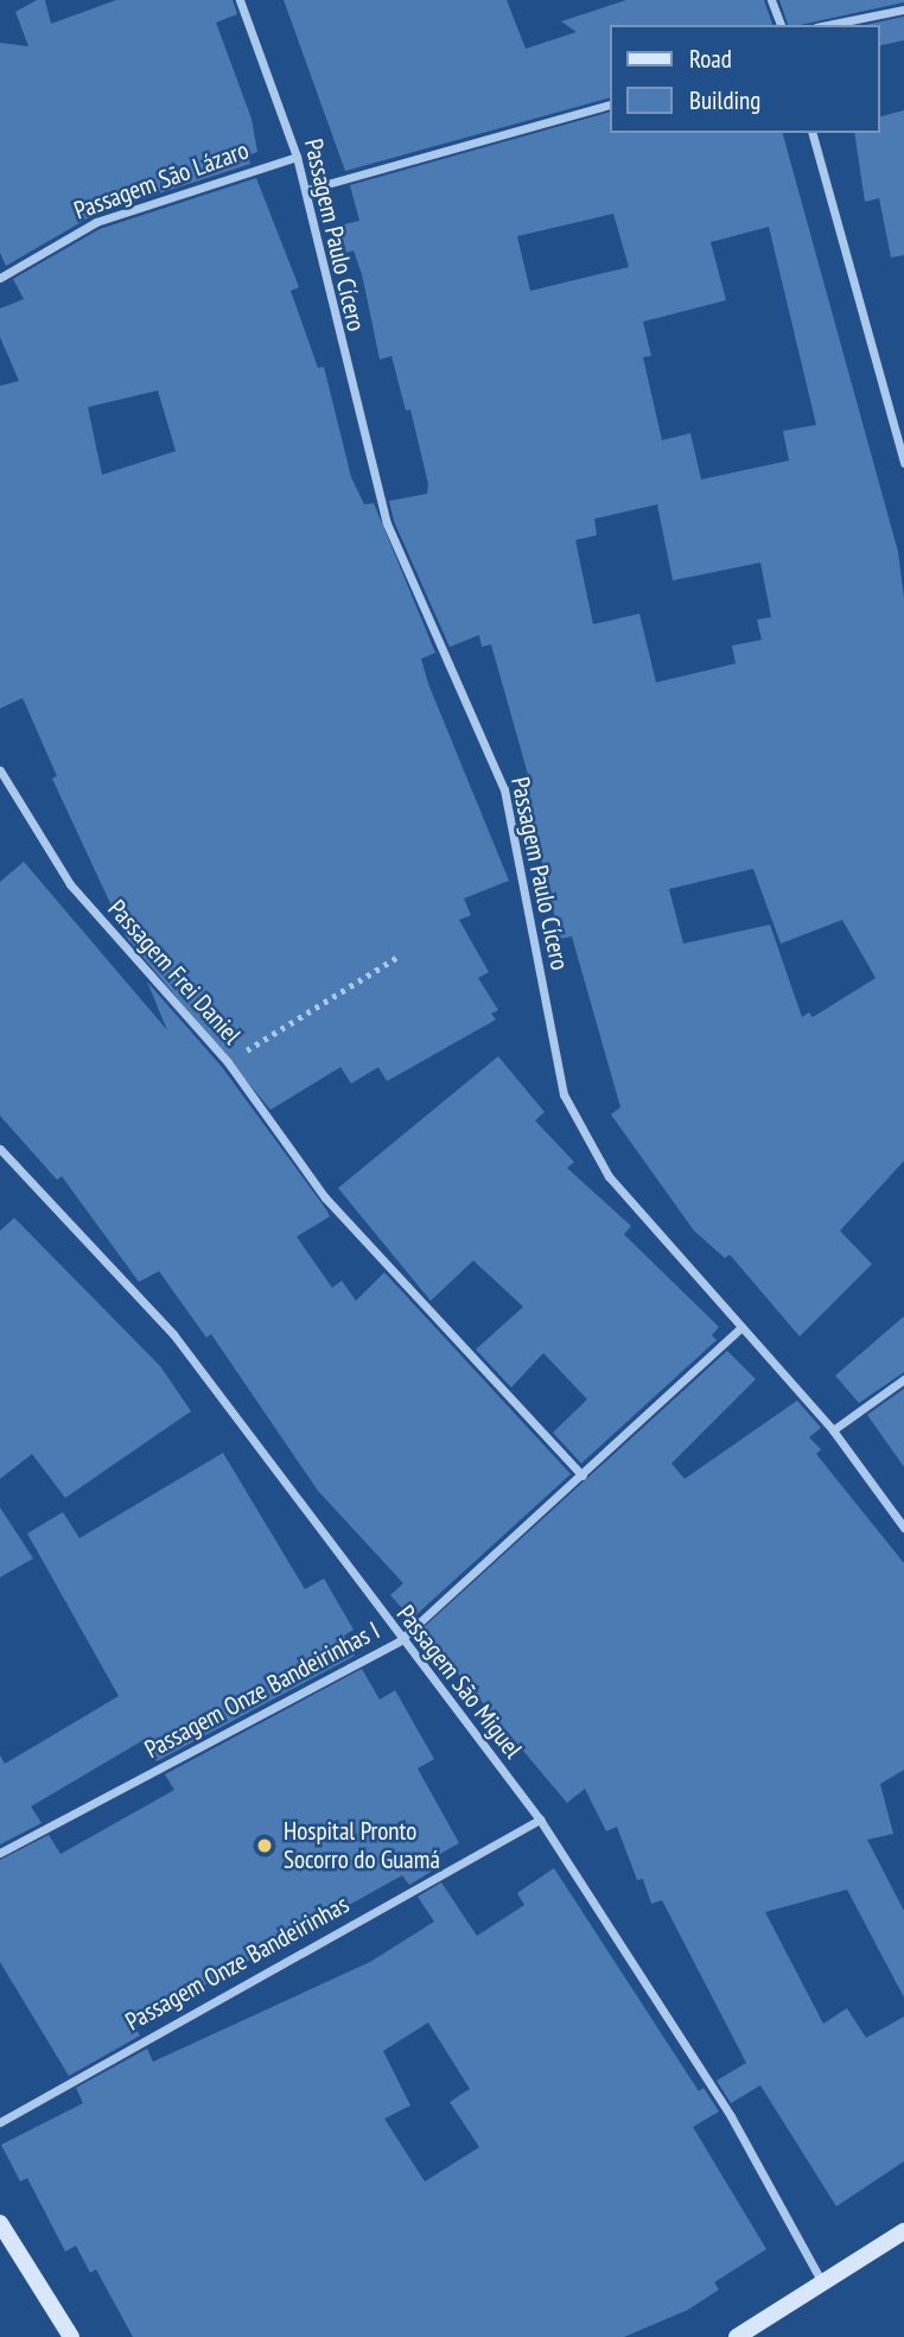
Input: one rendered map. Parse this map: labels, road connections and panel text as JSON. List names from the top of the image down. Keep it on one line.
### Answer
{"streets":{"street":["Passagem São Lázaro","Passagem Paulo Cícero","Passagem Frei Daniel","Passagem São Miguel","Passagem Onze Bandeirinhas I","Passagem Onze Bandeirinhas"]},"crossings":[["Passagem São Lázaro","Passagem Paulo Cícero"],["Passagem Paulo Cícero","Passagem Onze Bandeirinhas I"],["Passagem Frei Daniel","Passagem Onze Bandeirinhas I"],["Passagem São Miguel","Passagem Onze Bandeirinhas I"],["Passagem São Miguel","Passagem Onze Bandeirinhas"]],"places":["Hospital Pronto Socorro do Guamá"],"legend":["Road","Building"]}
